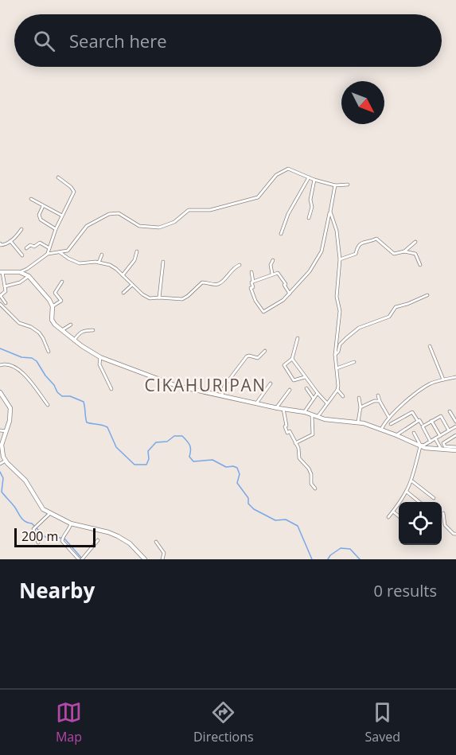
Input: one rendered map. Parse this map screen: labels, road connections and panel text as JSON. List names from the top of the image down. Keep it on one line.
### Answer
{"districts":["CIKAHURIPAN"],"scale_bar":"200 m","north":"bottom right","page":{"search":"Search here","scale":"200 m","heading":["Nearby","0 results"],"nav":["Map","Directions","Saved"]}}
